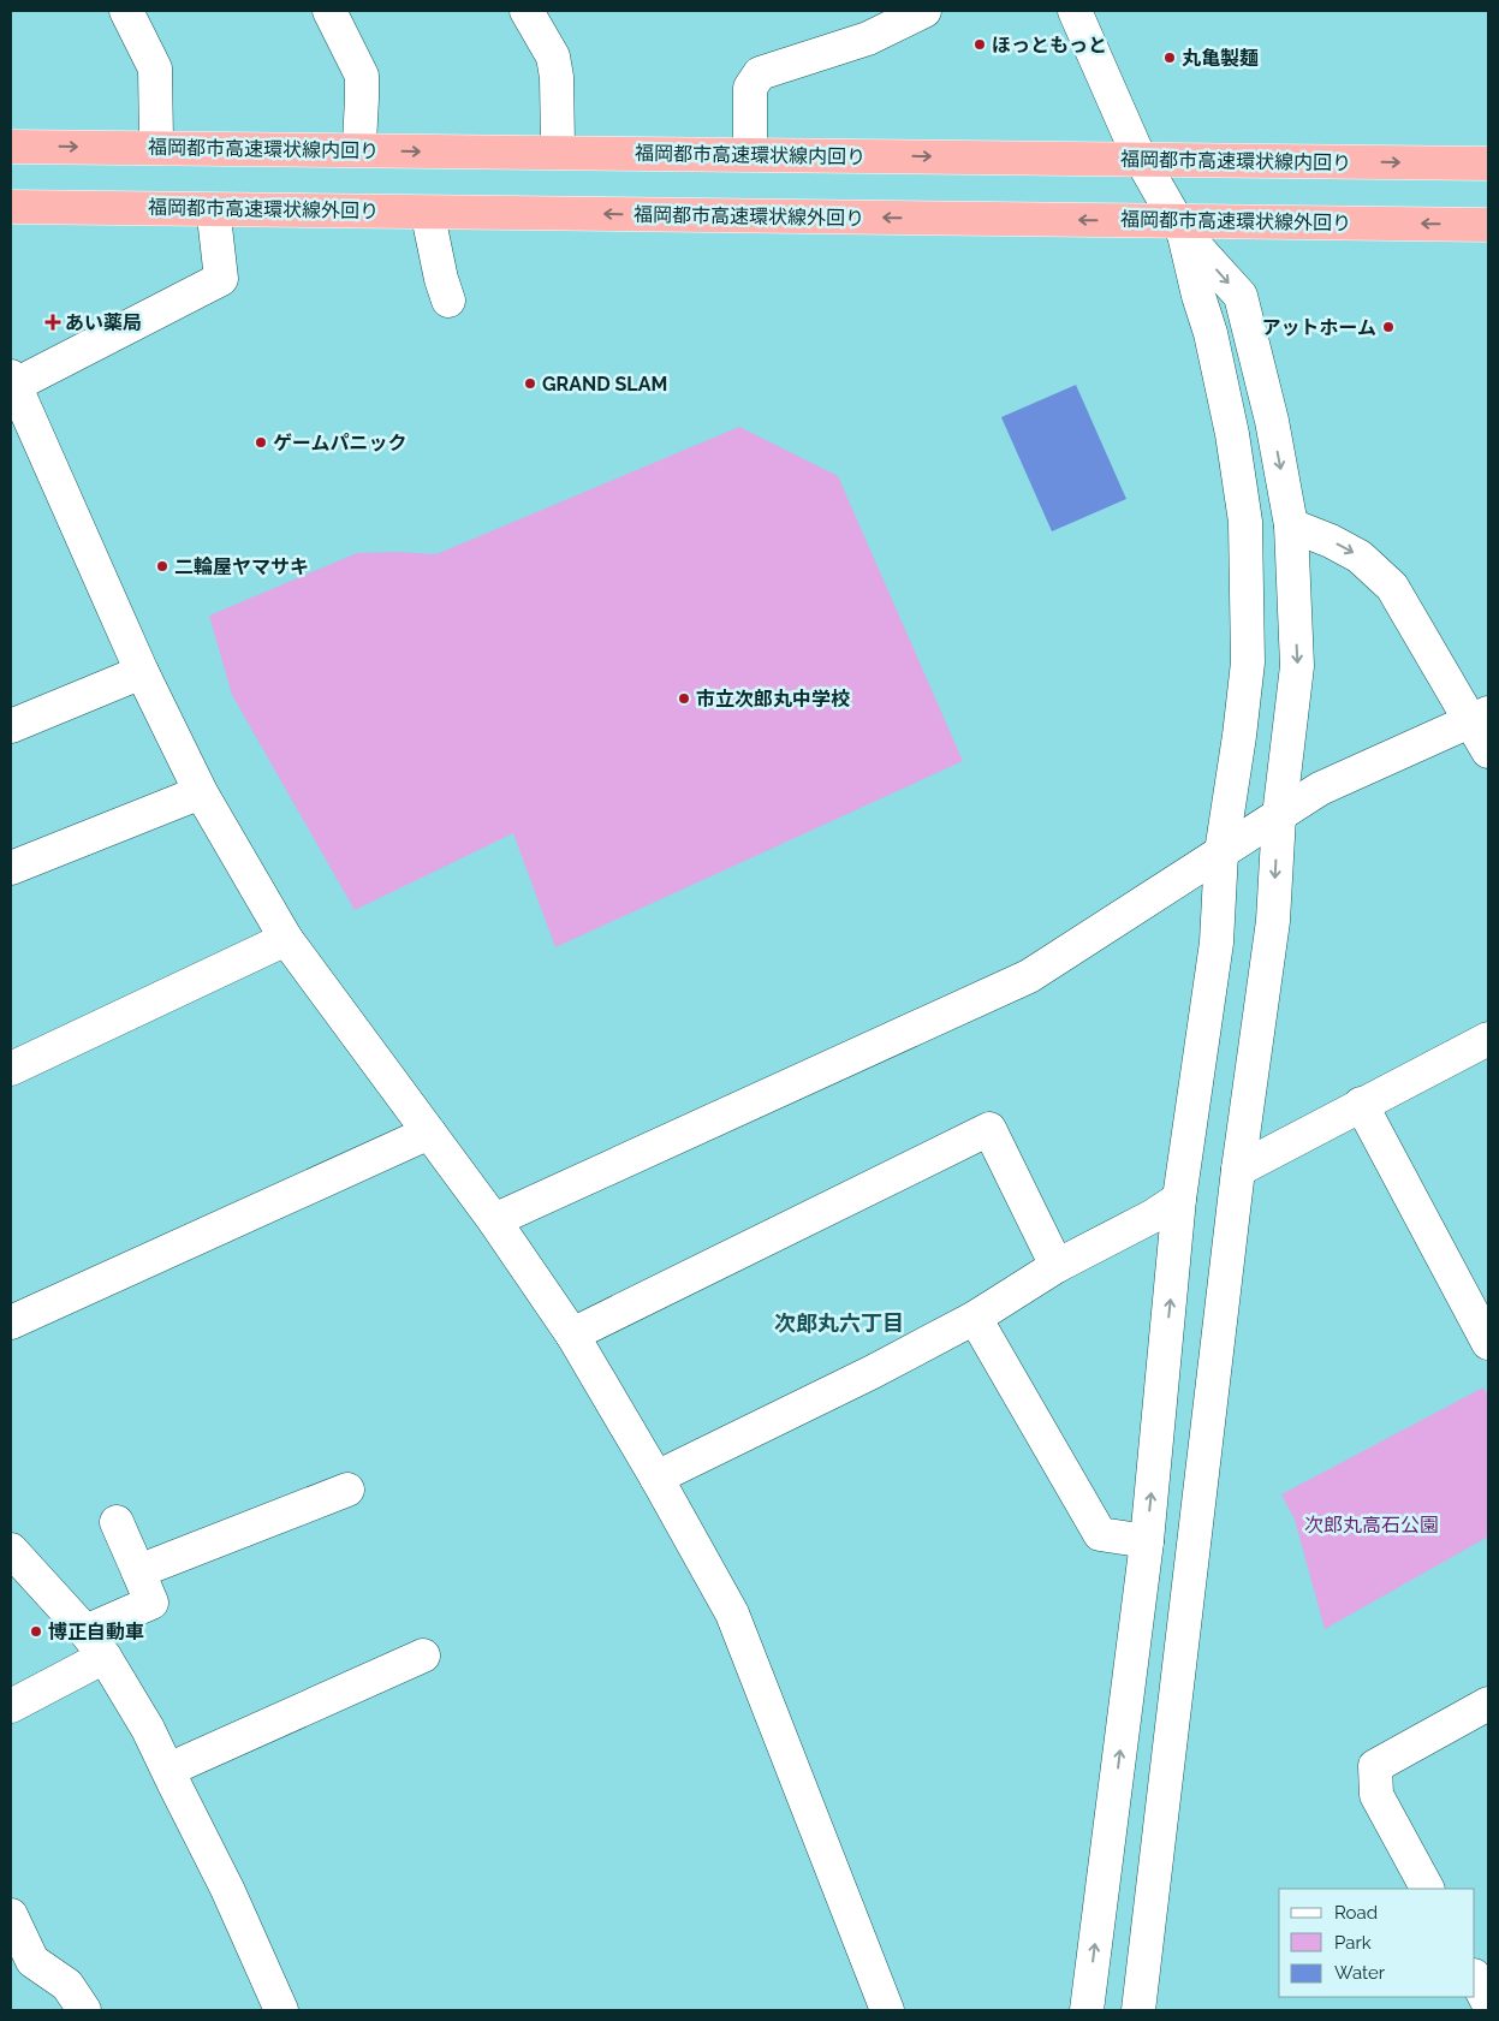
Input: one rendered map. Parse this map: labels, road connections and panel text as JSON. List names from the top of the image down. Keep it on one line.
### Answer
{"streets":{"highway":["福岡都市高速環状線内回り","福岡都市高速環状線外回り"]},"one_way":["福岡都市高速環状線内回り","福岡都市高速環状線外回り"],"districts":["次郎丸六丁目"],"parks":["次郎丸高石公園"],"places":{"other":["ほっともっと","丸亀製麺","アットホーム","GRAND SLAM","ゲームパニック","二輪屋ヤマサキ","市立次郎丸中学校","博正自動車"],"health":["あい薬局"]},"legend":["Road","Park","Water"]}
